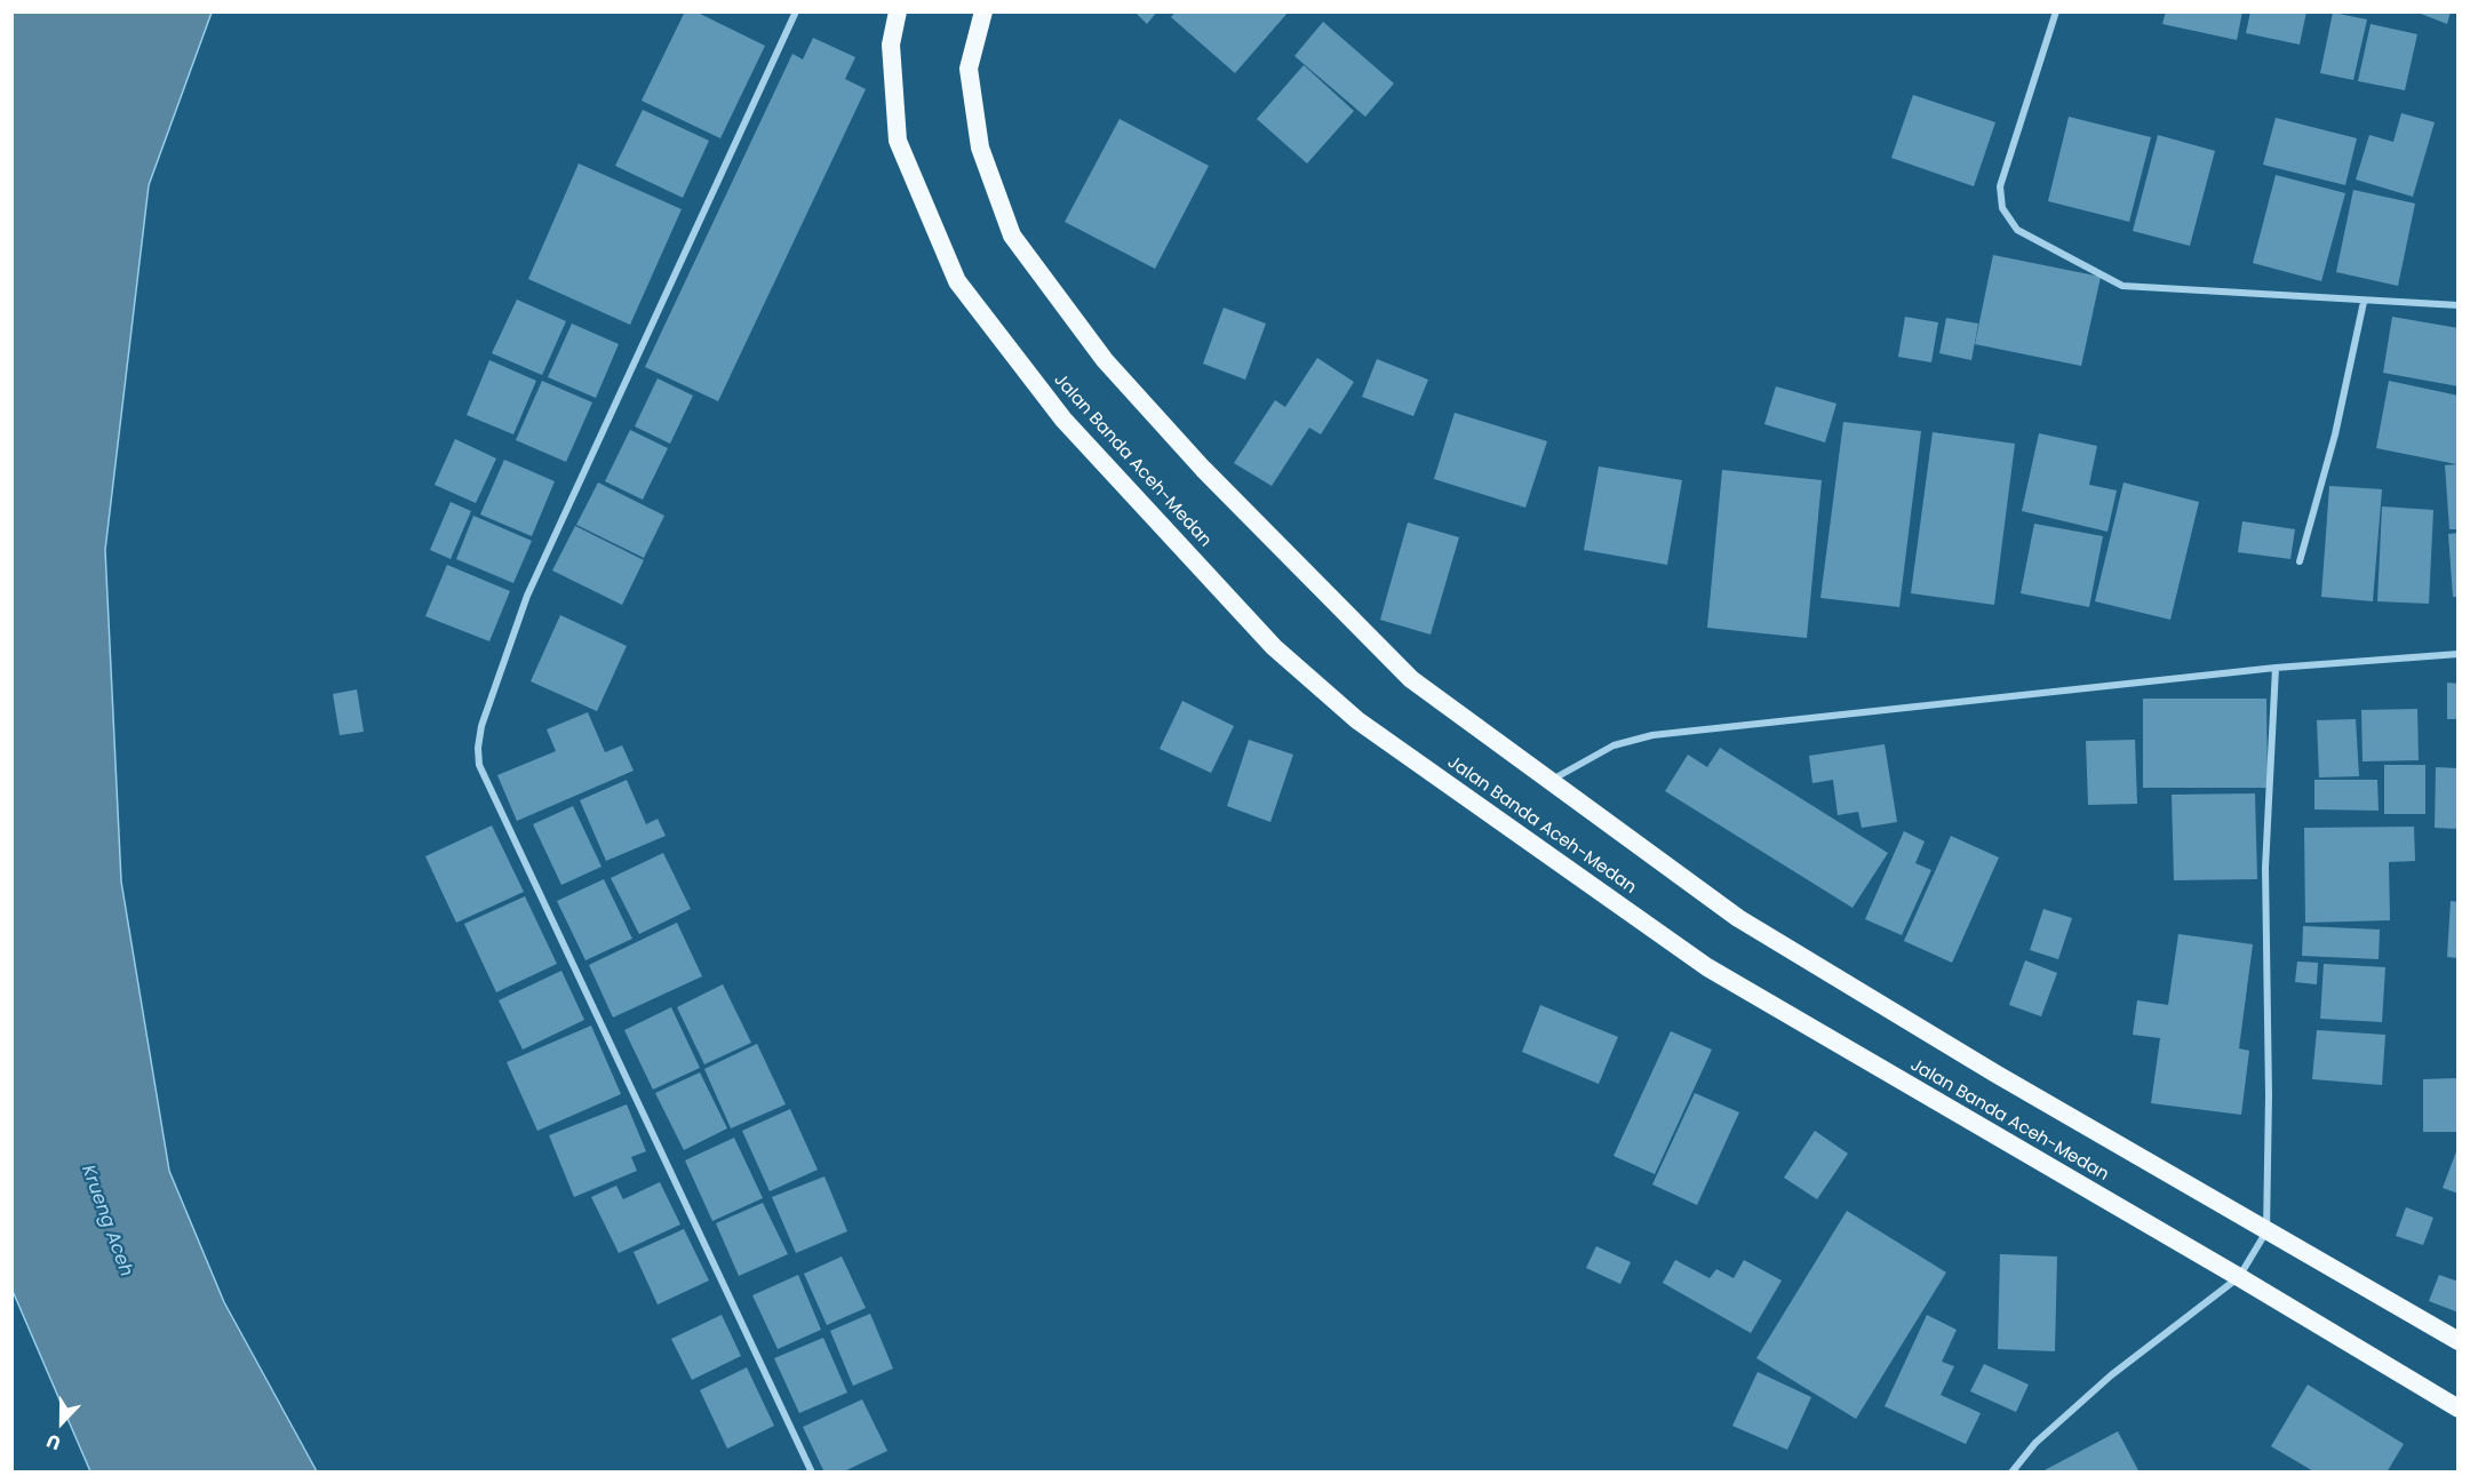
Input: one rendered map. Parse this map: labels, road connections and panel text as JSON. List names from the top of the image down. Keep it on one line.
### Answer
{"streets":{"highway":["Jalan Banda Aceh-Medan"]},"water":["Krueng Aceh"],"north":"bottom"}
